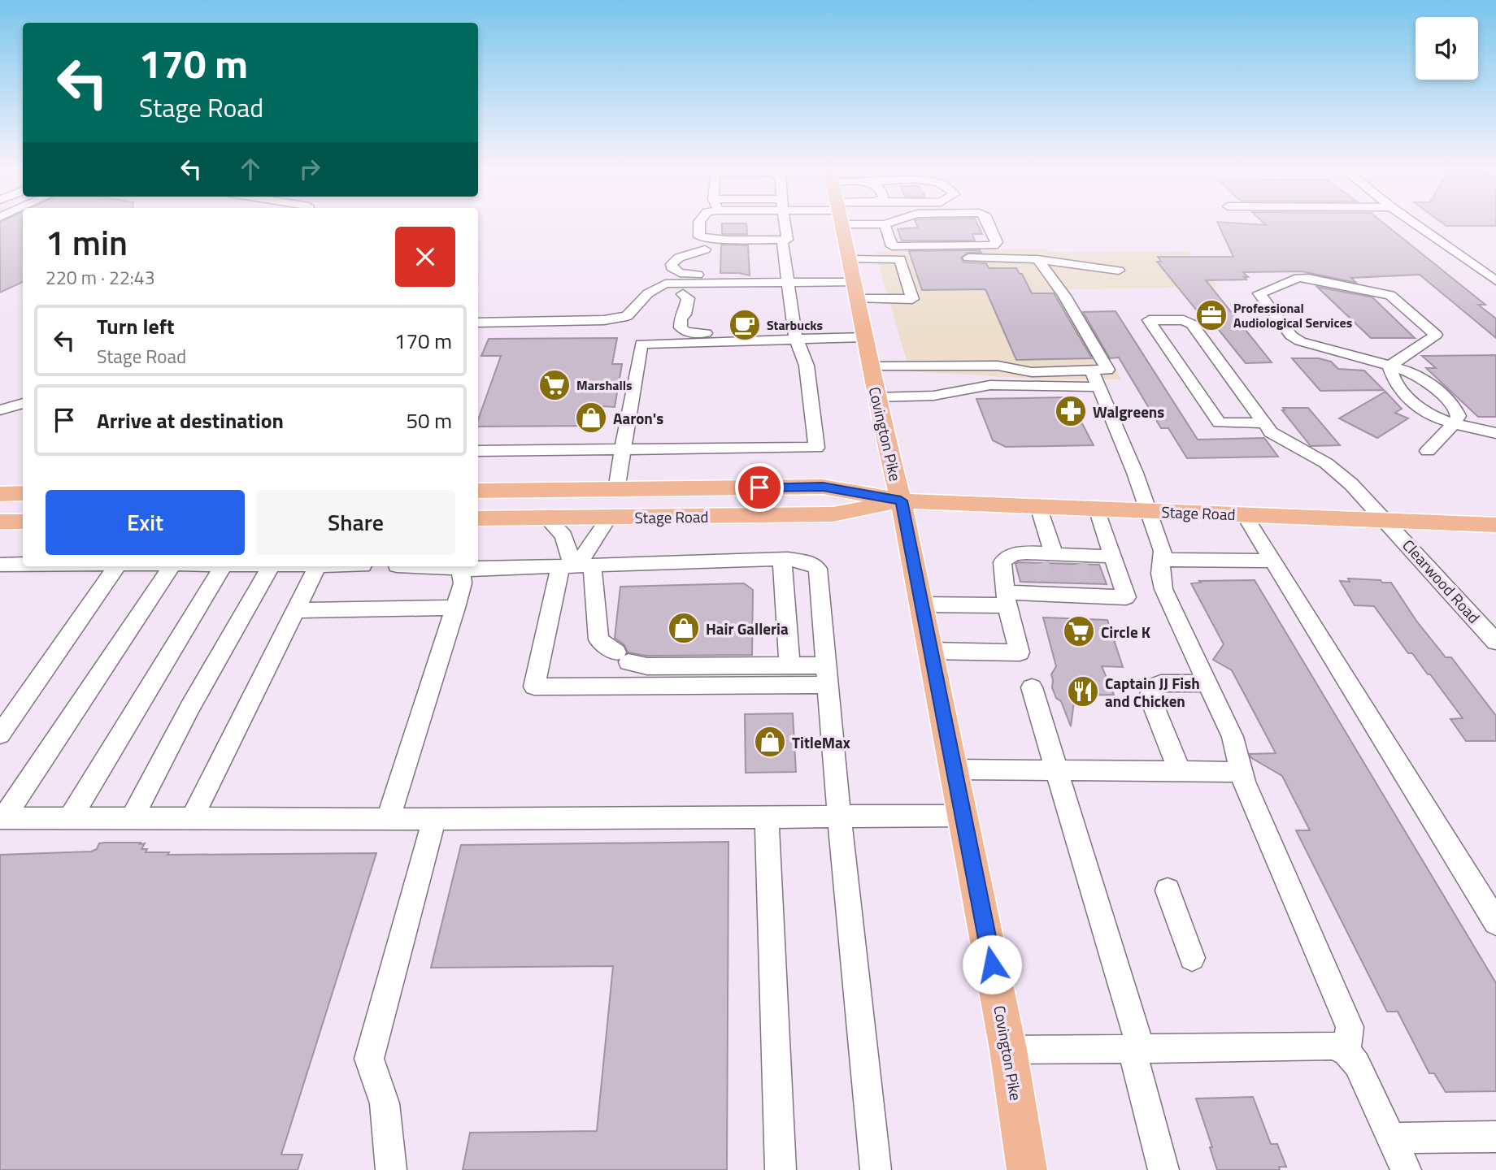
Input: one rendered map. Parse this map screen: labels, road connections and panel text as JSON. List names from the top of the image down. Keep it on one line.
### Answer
{"streets":{"main road":["Covington Pike","Stage Road"],"street":["Clearwood Road"]},"crossings":[["Covington Pike","Stage Road"],["Stage Road","Clearwood Road"]],"places":{"office":["Professional Audiological Services"],"cafe":["Starbucks"],"supermarket":["Marshalls","Circle K"],"pharmacy":["Walgreens"],"shop":["Aaron's","Hair Galleria","TitleMax"],"restaurant":["Captain JJ Fish and Chicken"]},"page":{"turn":["170 m","Stage Road"],"heading":["1 min","220 m · 22:43"],"list":[{"name":"Turn left","note":"Stage Road","value":"170 m"},{"name":"Arrive at destination","value":"50 m"}],"buttons":["Exit","Share"]}}
